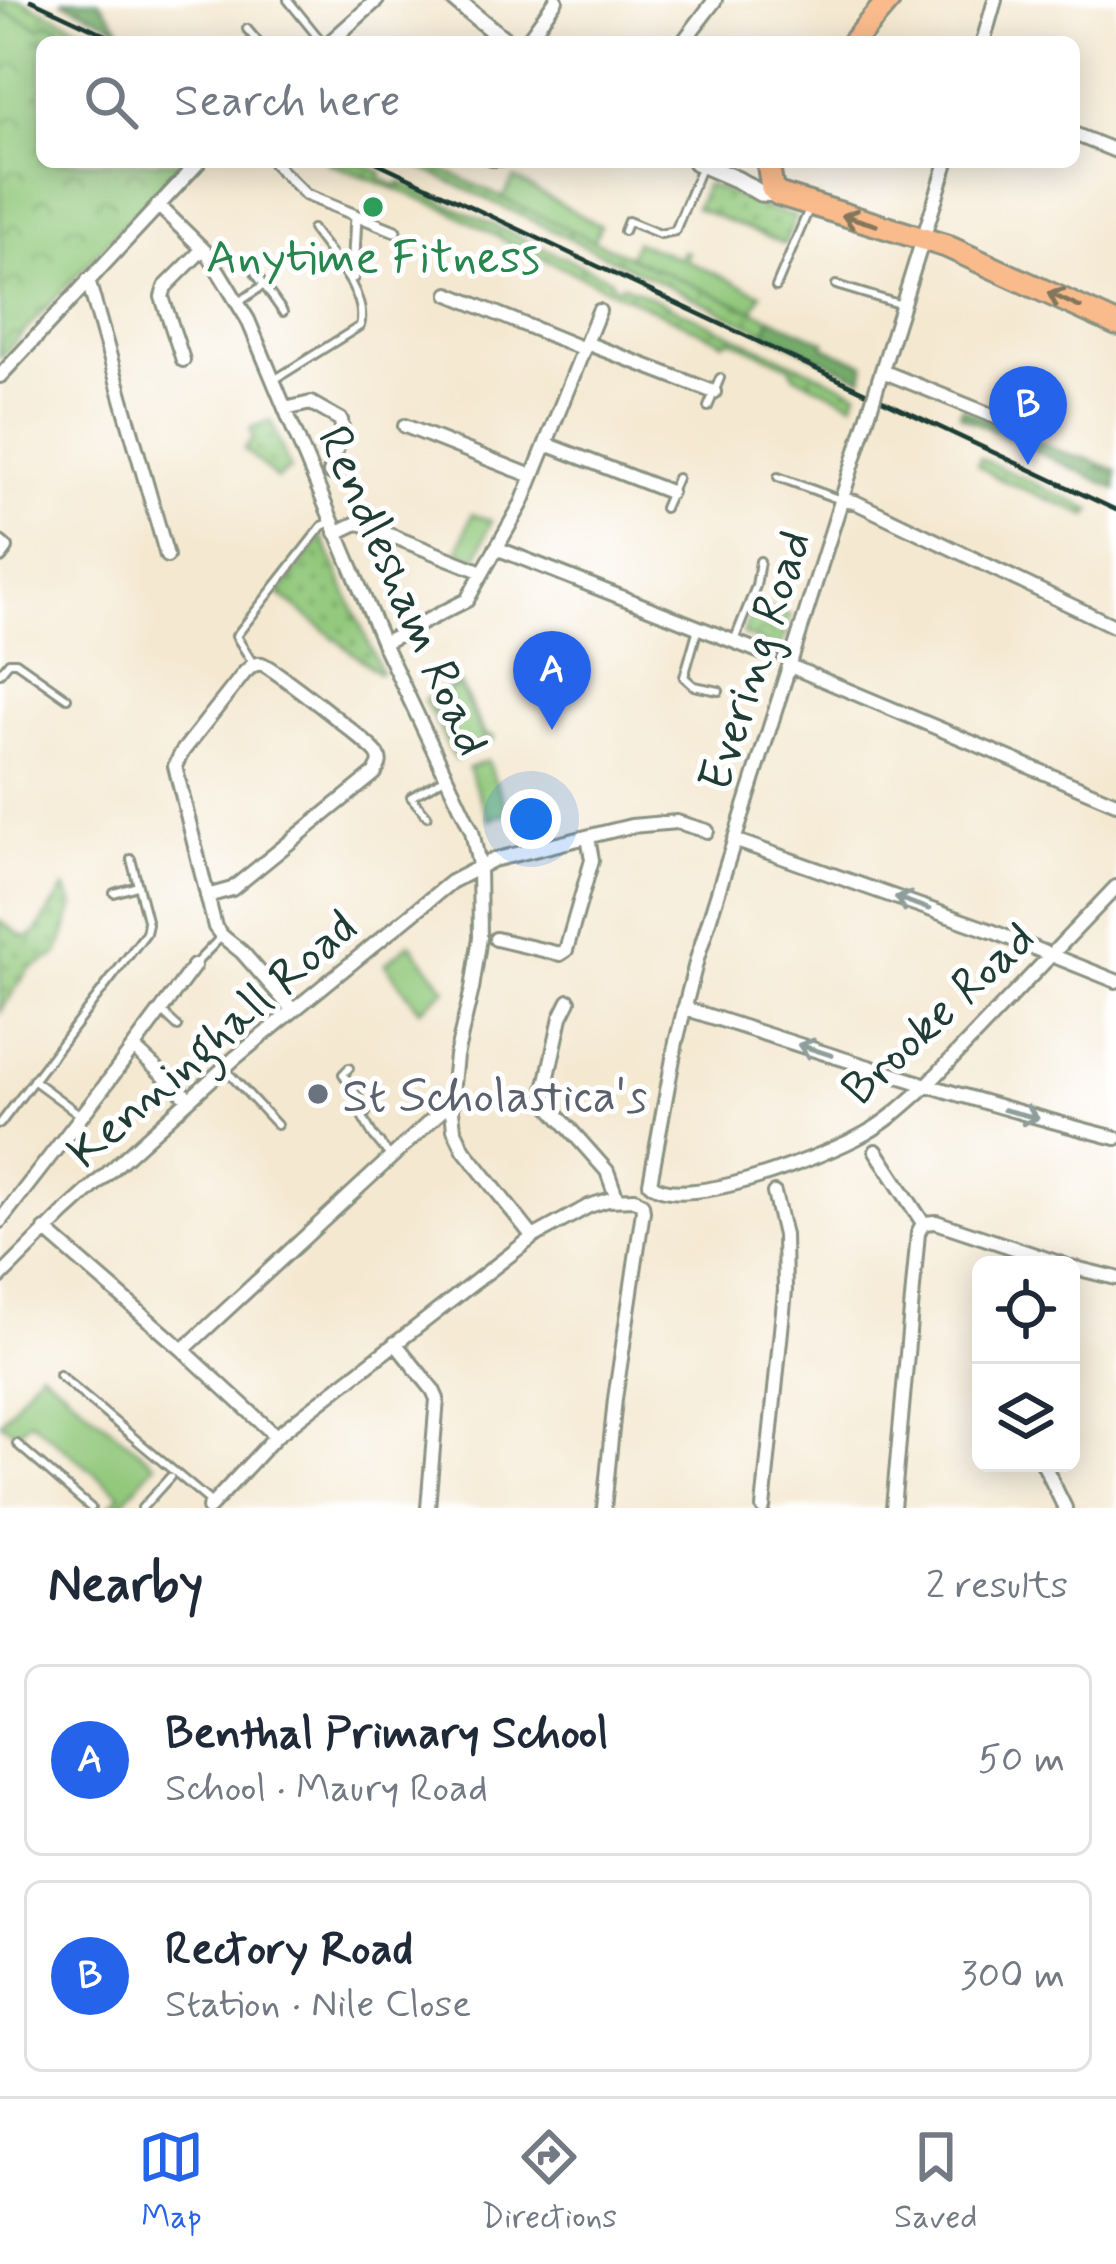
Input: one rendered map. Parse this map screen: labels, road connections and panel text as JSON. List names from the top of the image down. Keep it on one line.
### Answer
{"streets":{"street":["Rendlesham Road","Evering Road","Brooke Road","Kenninghall Road"]},"crossings":[["Rendlesham Road","Kenninghall Road"],["Evering Road","Brooke Road"]],"places":["Anytime Fitness","St Scholastica's"],"page":{"search":"Search here","pins":["B","A"],"heading":["Nearby","2 results"],"list":[{"mark":"A","name":"Benthal Primary School","note":"School · Maury Road","value":"50 m"},{"mark":"B","name":"Rectory Road","note":"Station · Nile Close","value":"300 m"}],"nav":["Map","Directions","Saved"]}}
